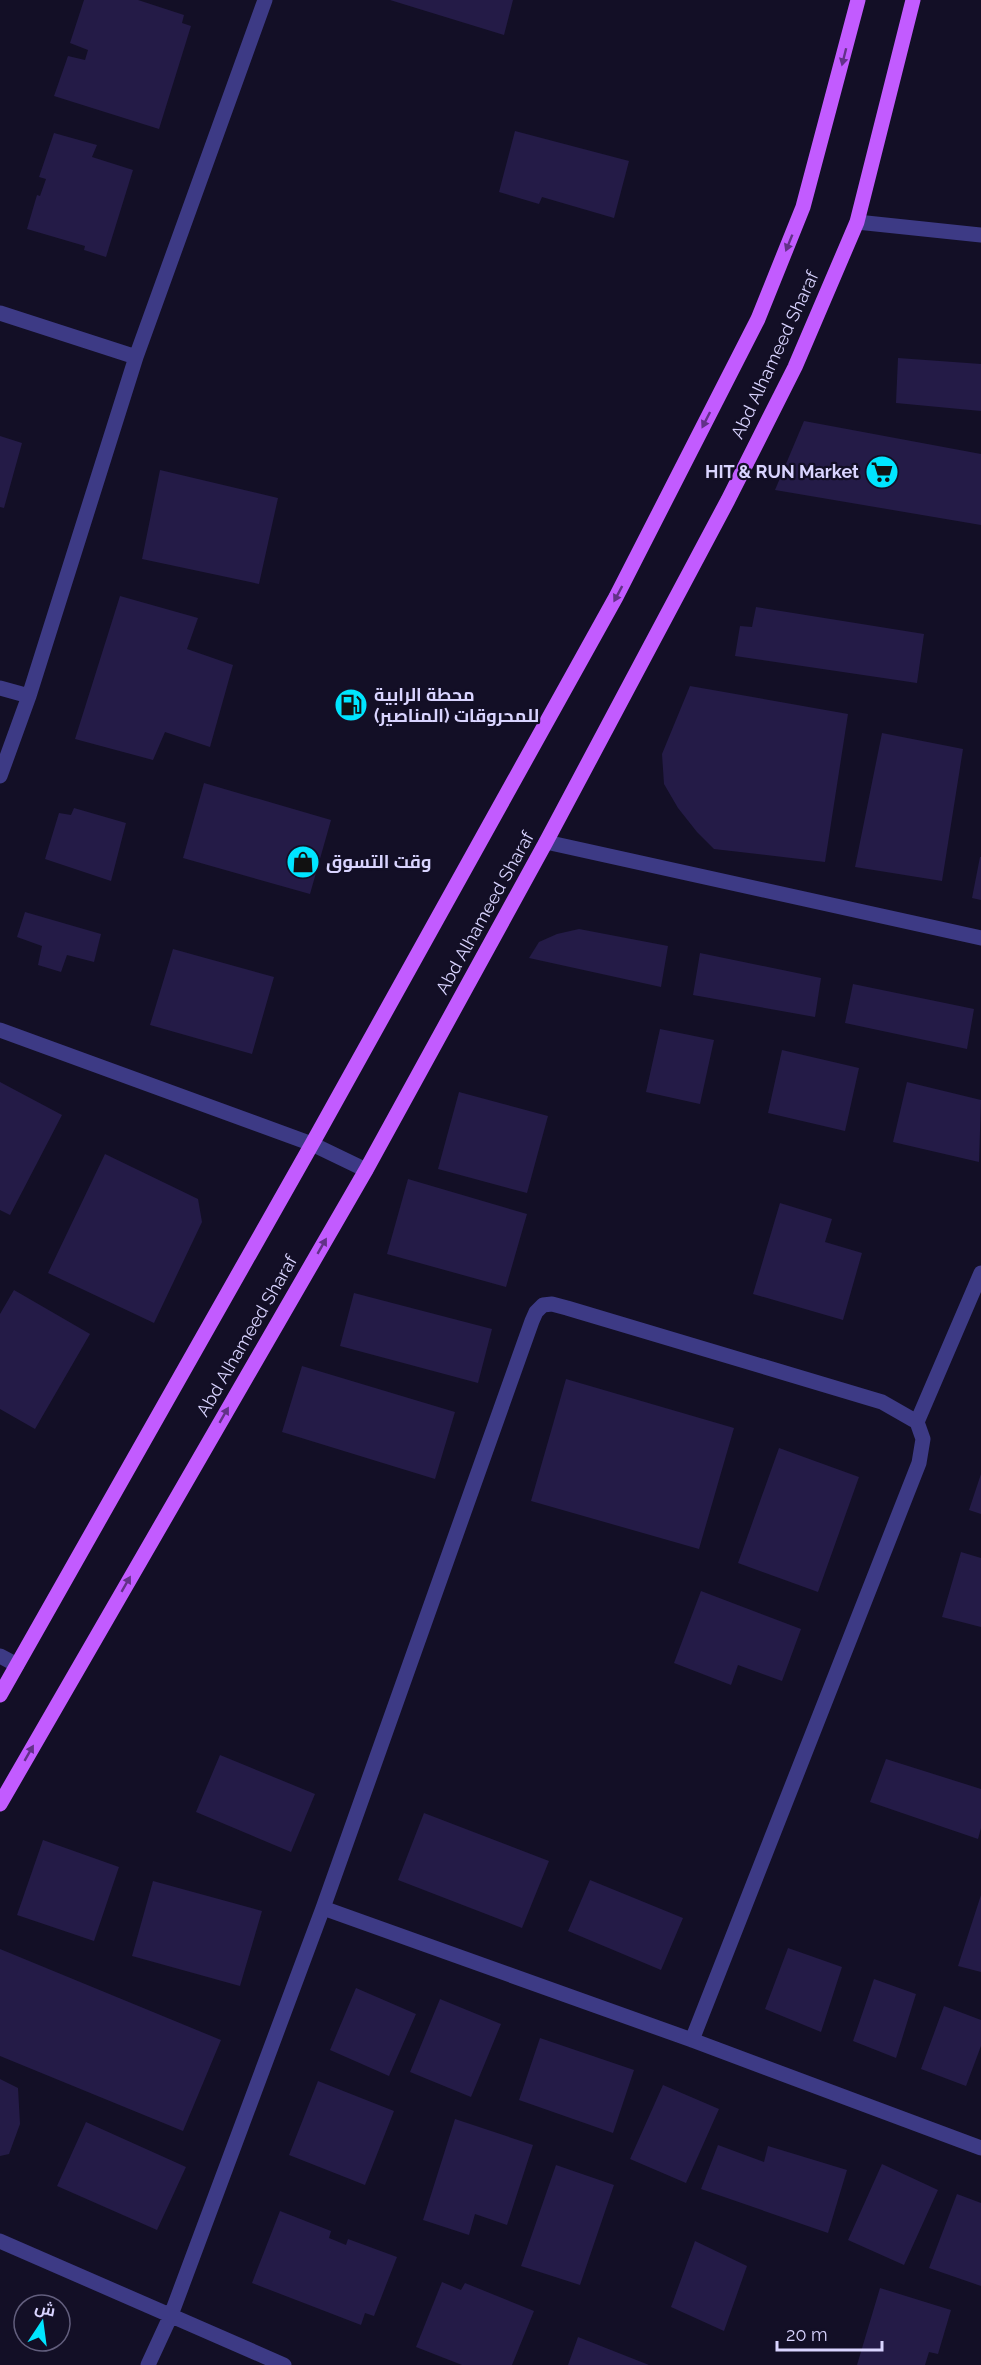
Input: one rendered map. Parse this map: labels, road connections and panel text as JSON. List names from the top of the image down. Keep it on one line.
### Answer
{"streets":{"main road":["Abd Alhameed Sharaf"]},"places":{"supermarket":["HIT & RUN Market"],"fuel station":["محطة الرابية للمحروقات (المناصير)"],"shop":["وقت التسوق"]},"scale_bar":"20 m","north":"top"}
